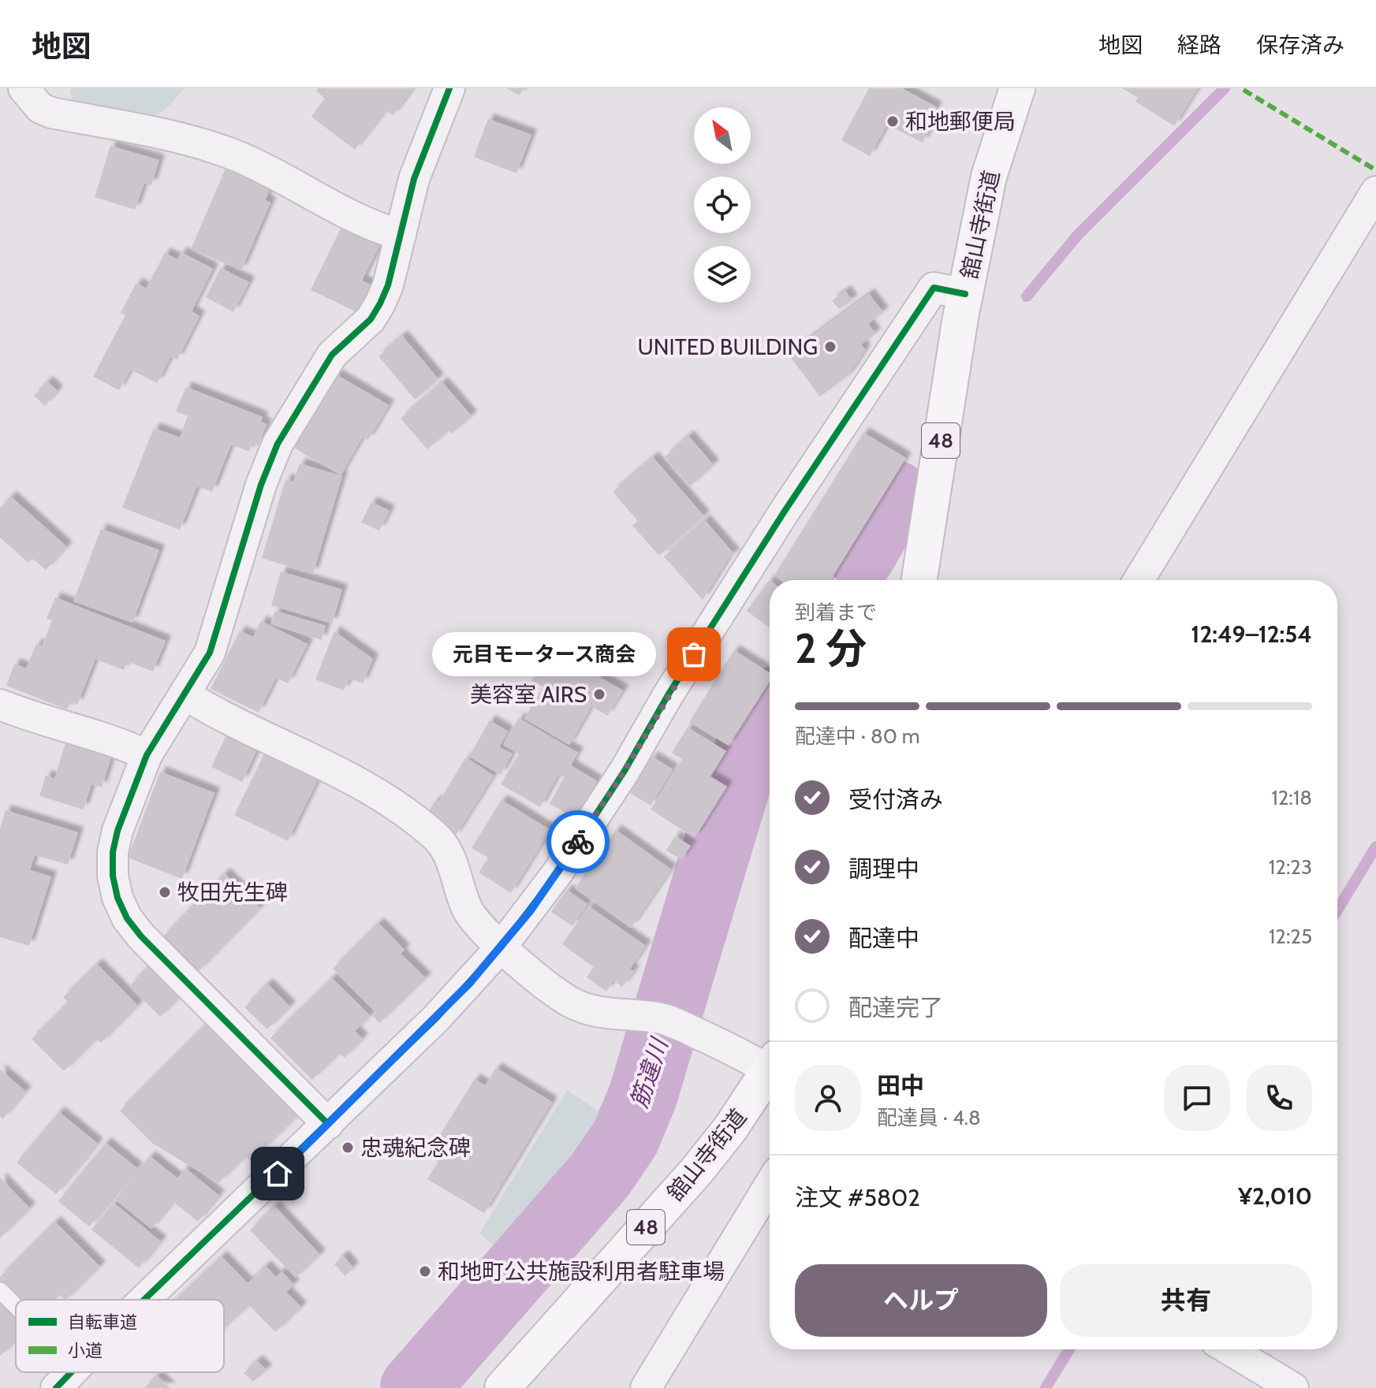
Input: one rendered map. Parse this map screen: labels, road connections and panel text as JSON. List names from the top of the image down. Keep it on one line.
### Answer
{"streets":{"main road":["舘山寺街道","48"]},"water":["筋違川"],"places":["和地郵便局","UNITED BUILDING","元目モータース商会","美容室 AIRS","牧田先生碑","忠魂紀念碑","和地町公共施設利用者駐車場"],"legend":["自転車道","小道"],"north":"top left","page":{"header":"地図","nav":["地図","経路","保存済み"],"heading":["2 分","到着まで","12:49–12:54"],"panel":["田中","配達員 · 4.8","注文 #5802","¥2,010"],"bubble":"元目モータース商会","bar":"配達中 · 80 m","list":[["受付済み","12:18"],["調理中","12:23"],["配達中","12:25"],"配達完了"],"buttons":["ヘルプ","共有"]}}
